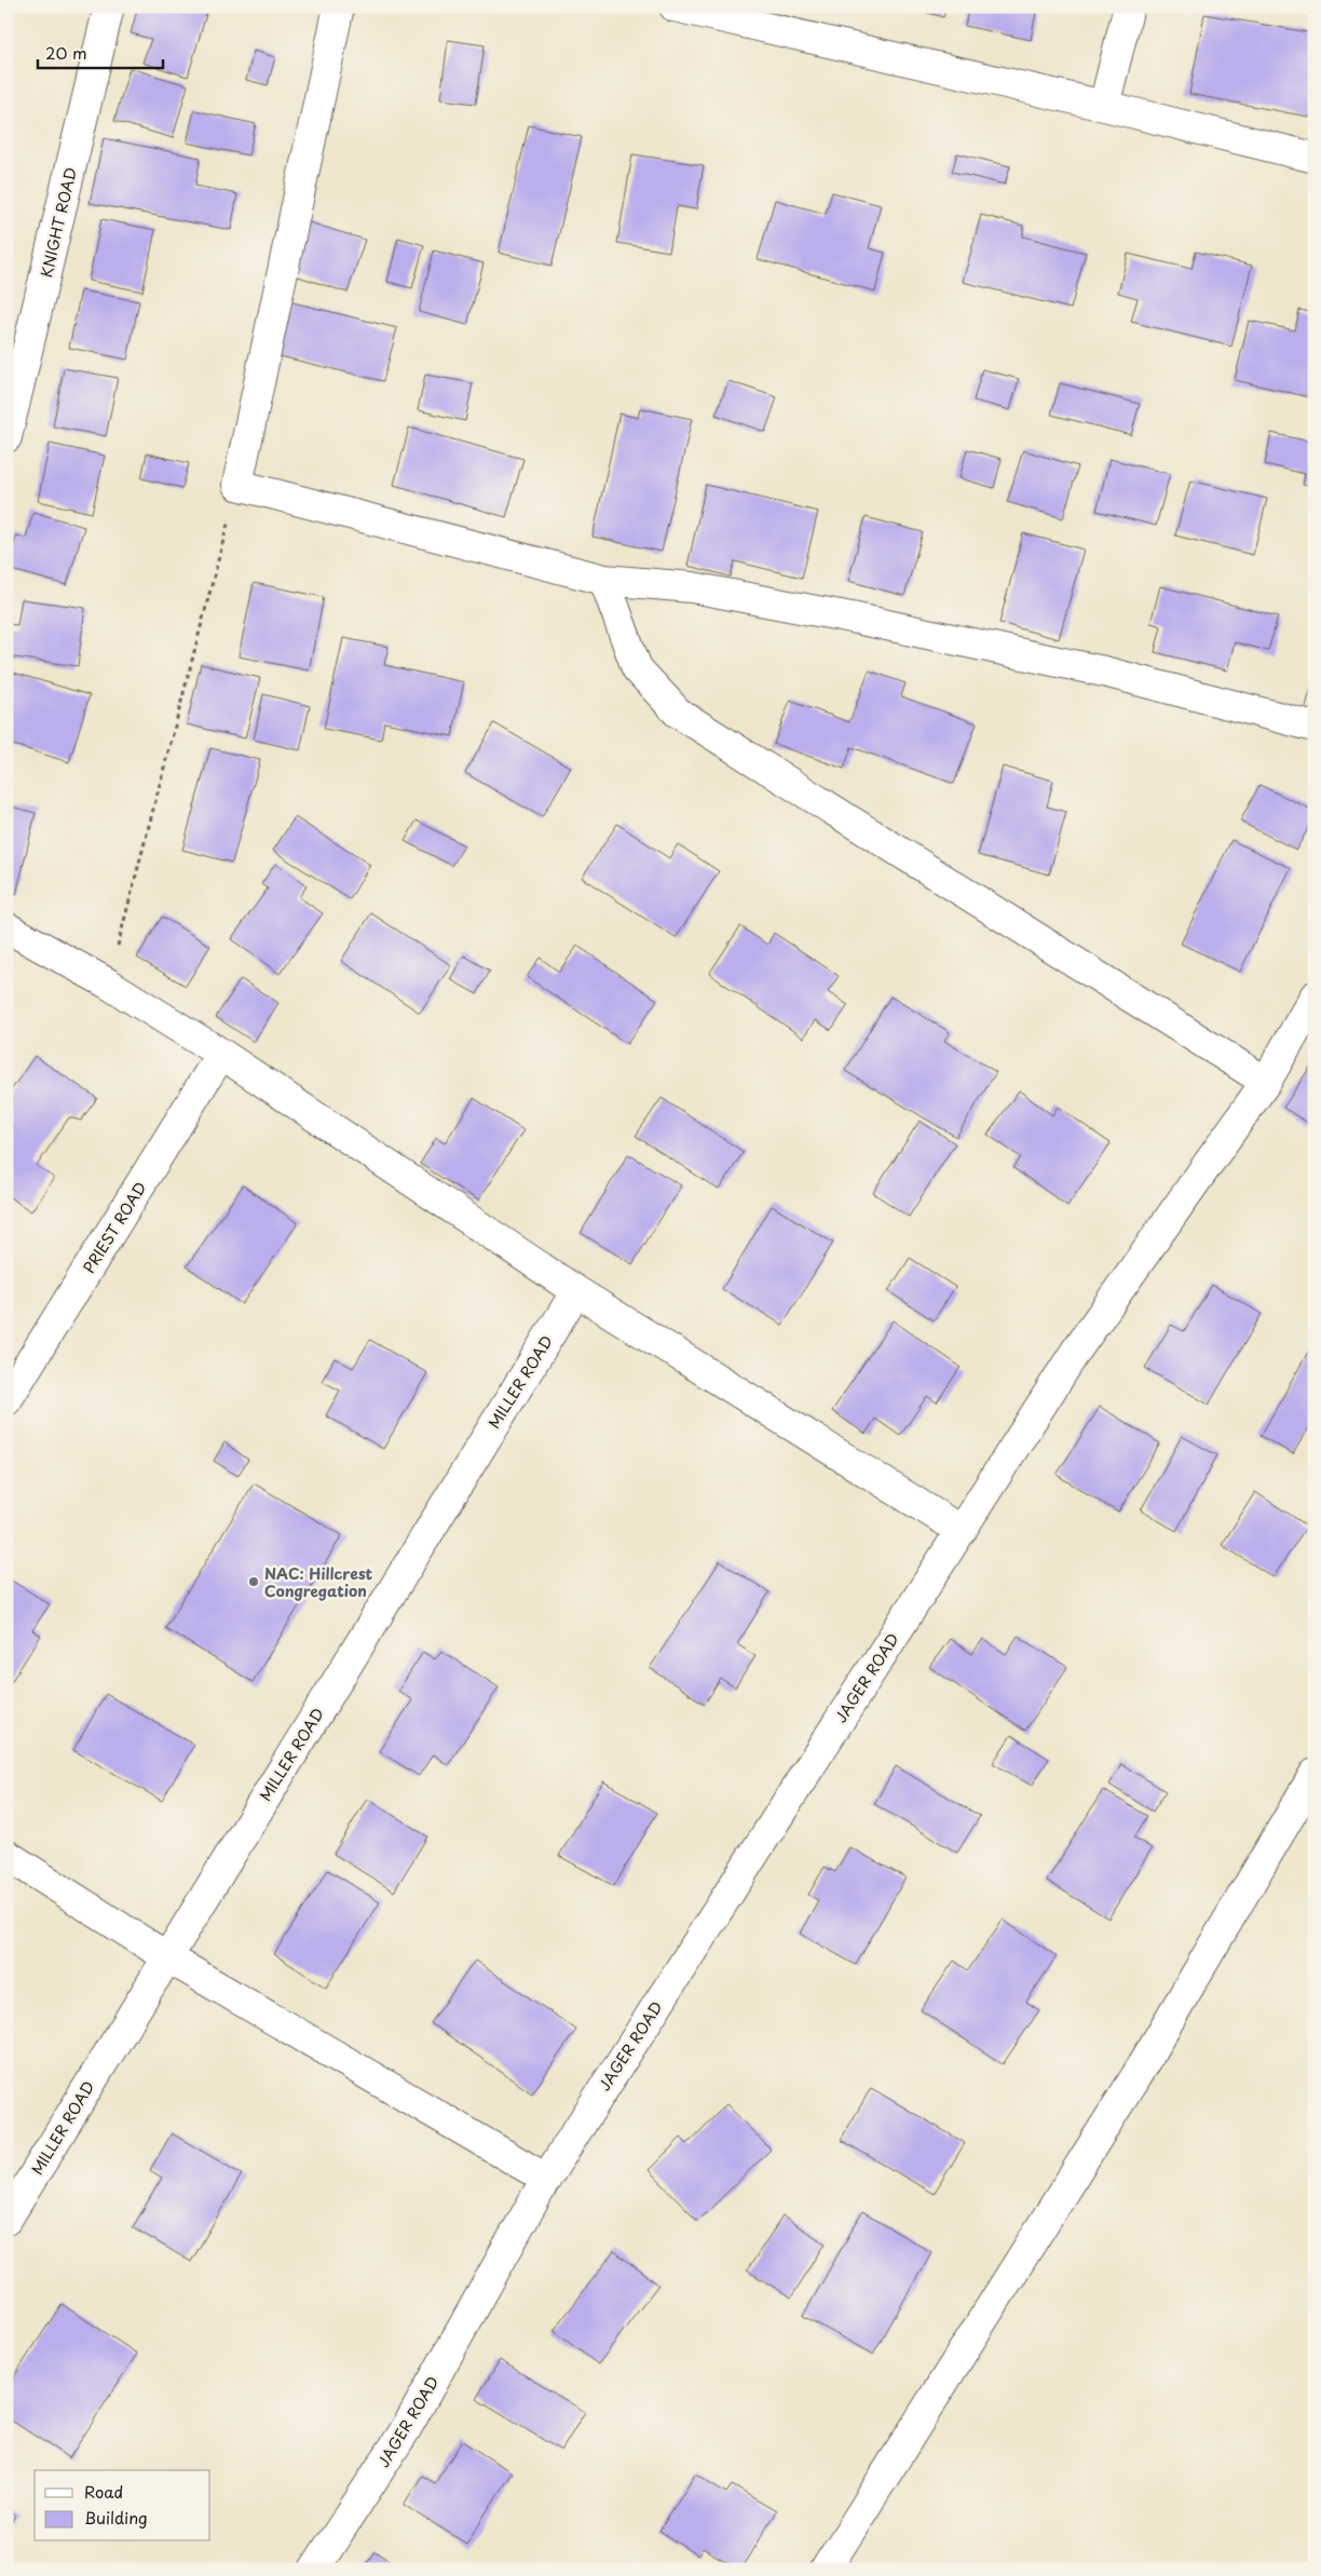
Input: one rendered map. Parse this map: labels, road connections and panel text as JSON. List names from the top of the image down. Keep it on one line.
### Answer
{"streets":{"street":["KNIGHT ROAD","PRIEST ROAD","MILLER ROAD","JAGER ROAD"]},"places":["NAC: Hillcrest Congregation"],"legend":["Road","Building"],"scale_bar":"20 m"}
